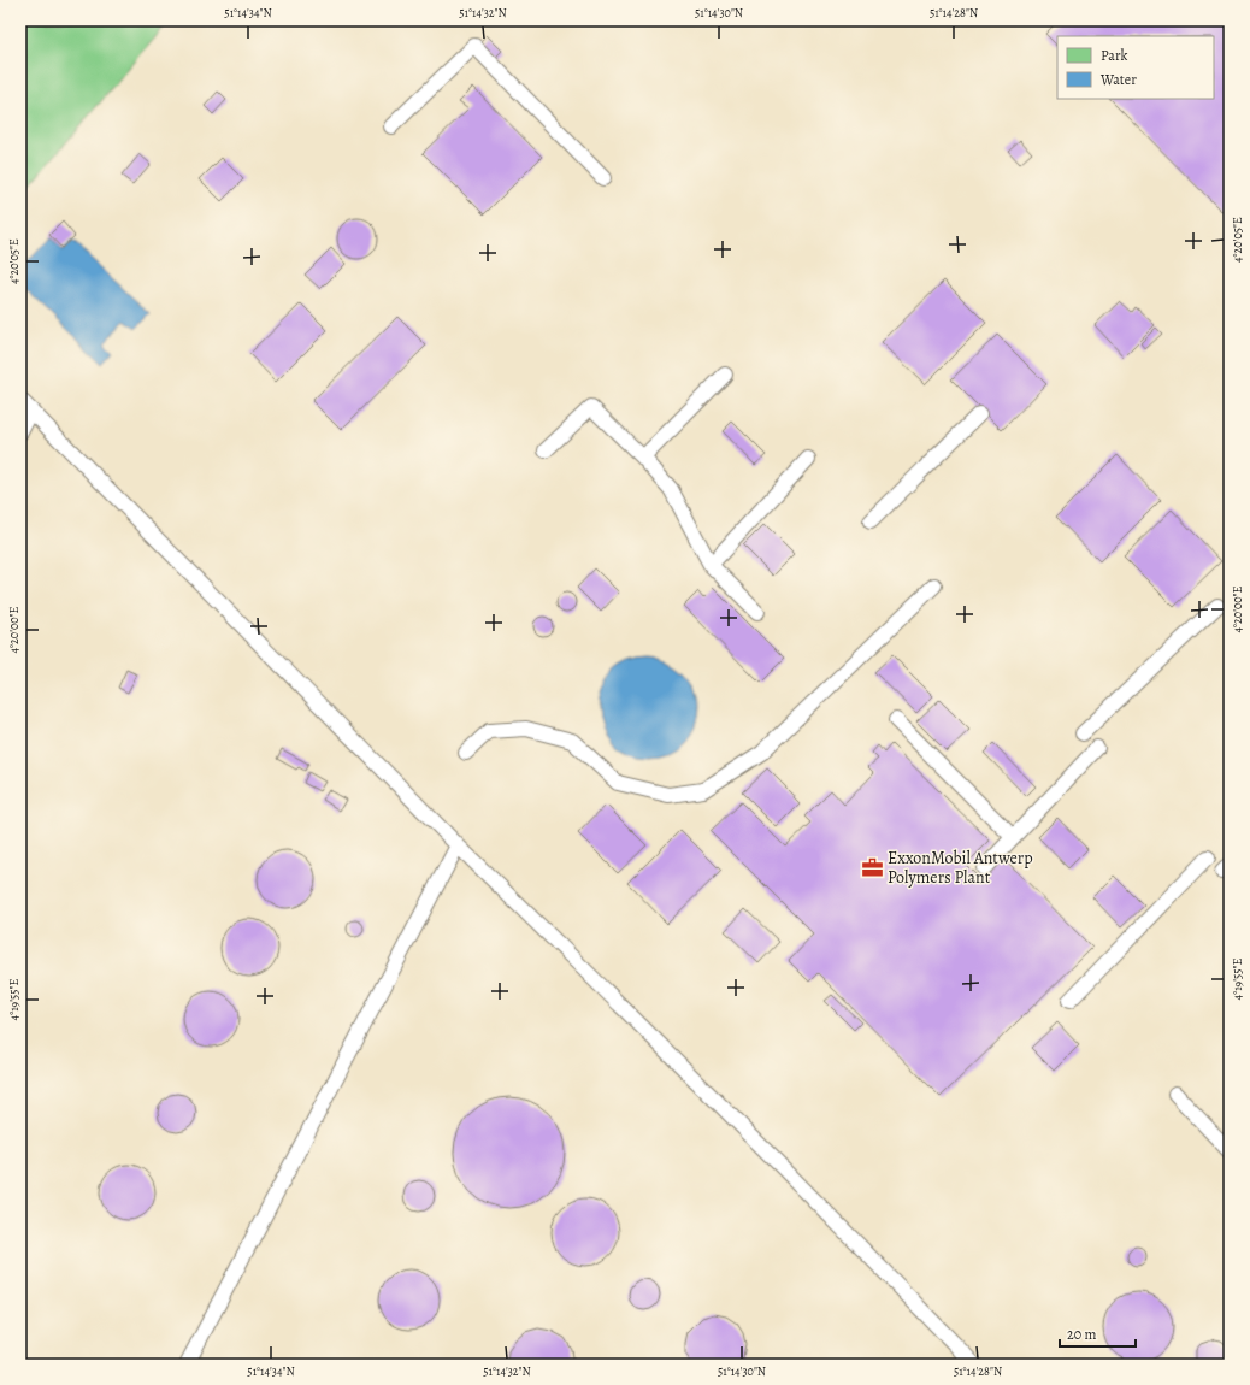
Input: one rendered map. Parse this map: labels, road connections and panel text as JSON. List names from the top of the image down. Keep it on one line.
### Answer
{"places":{"office":["ExxonMobil Antwerp Polymers Plant"]},"legend":["Park","Water"],"scale_bar":"20 m","coordinates":["51°14'34\"N","51°14'32\"N","51°14'30\"N","51°14'28\"N","4°20'05\"E","4°20'00\"E","4°19'55\"E"]}
